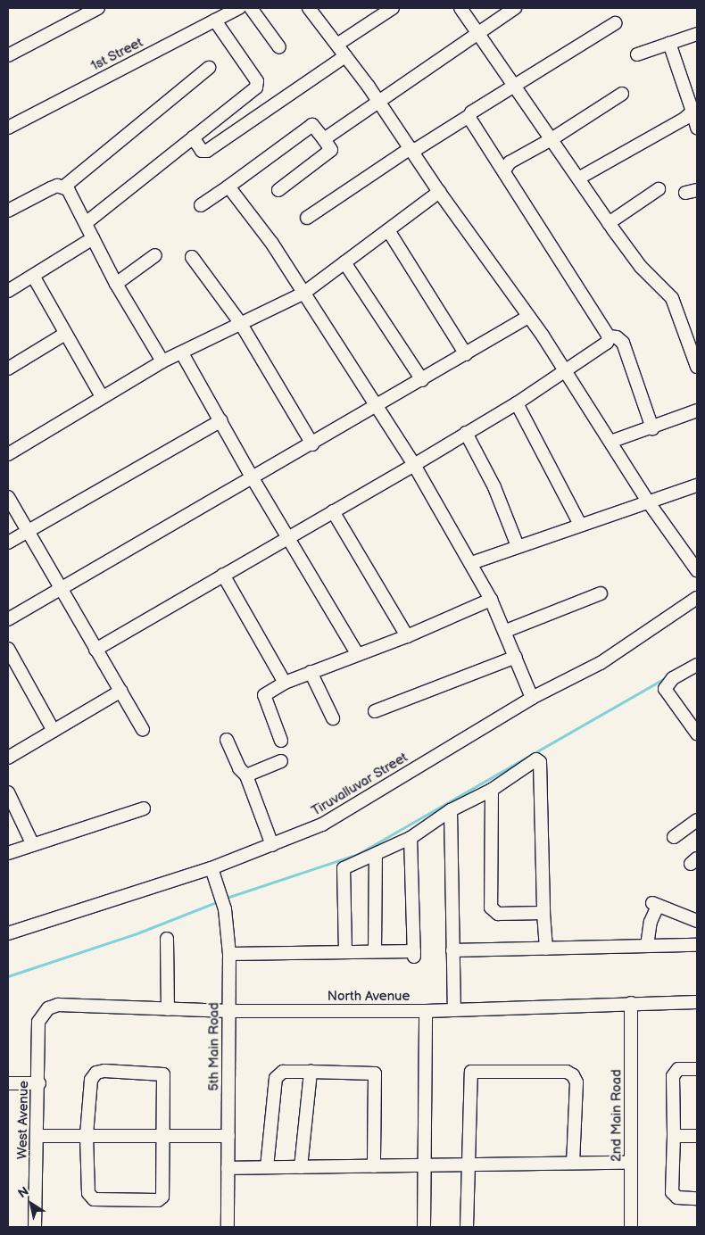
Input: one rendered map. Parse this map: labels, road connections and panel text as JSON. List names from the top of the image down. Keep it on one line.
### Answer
{"streets":{"street":["1st Street","Tiruvalluvar Street","North Avenue","5th Main Road","2nd Main Road","West Avenue"]},"crossings":[["Tiruvalluvar Street","5th Main Road"],["North Avenue","5th Main Road"],["North Avenue","2nd Main Road"],["North Avenue","West Avenue"]],"north":"top left"}
